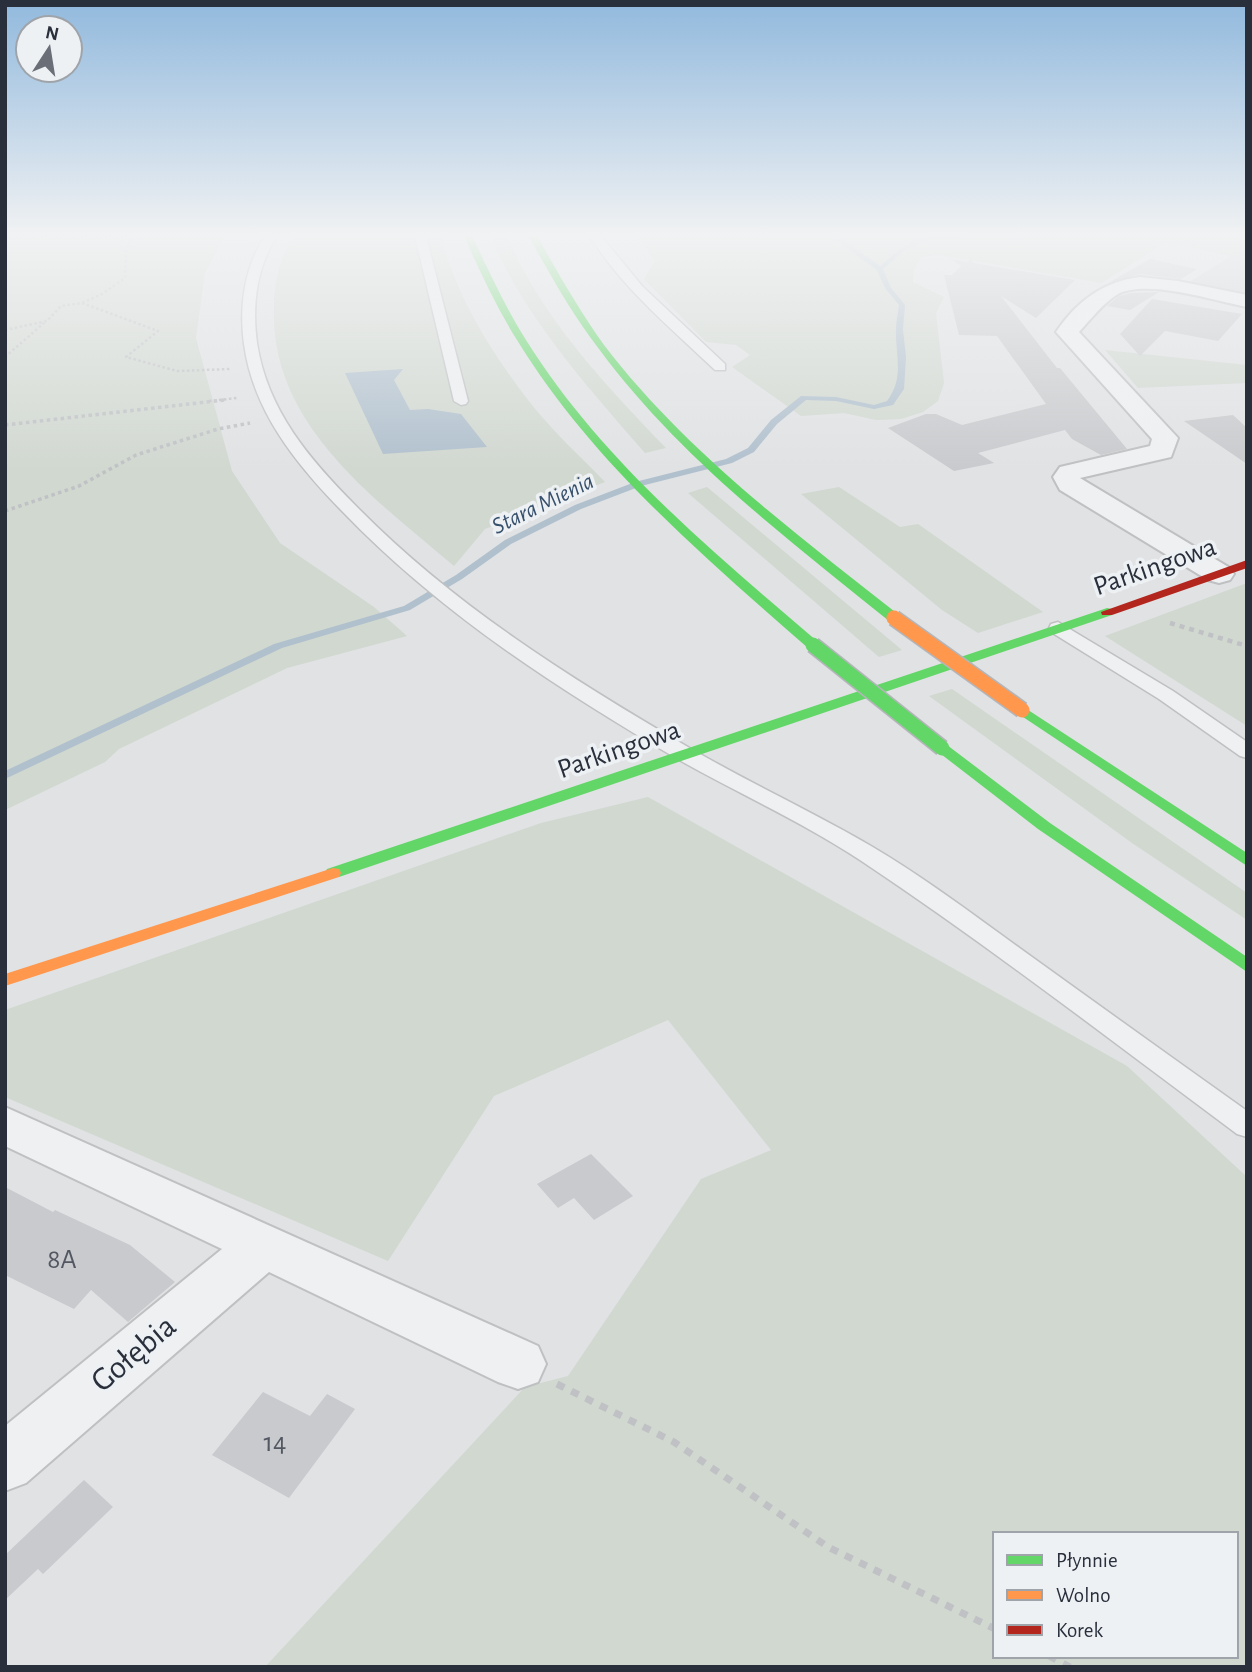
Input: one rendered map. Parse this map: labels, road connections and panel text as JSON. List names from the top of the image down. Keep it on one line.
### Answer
{"streets":{"main road":["Parkingowa"],"street":["Gołębia"]},"water":["Stara Mienia"],"house_numbers":["8A","14"],"legend":["Płynnie","Wolno","Korek"],"north":"top"}
